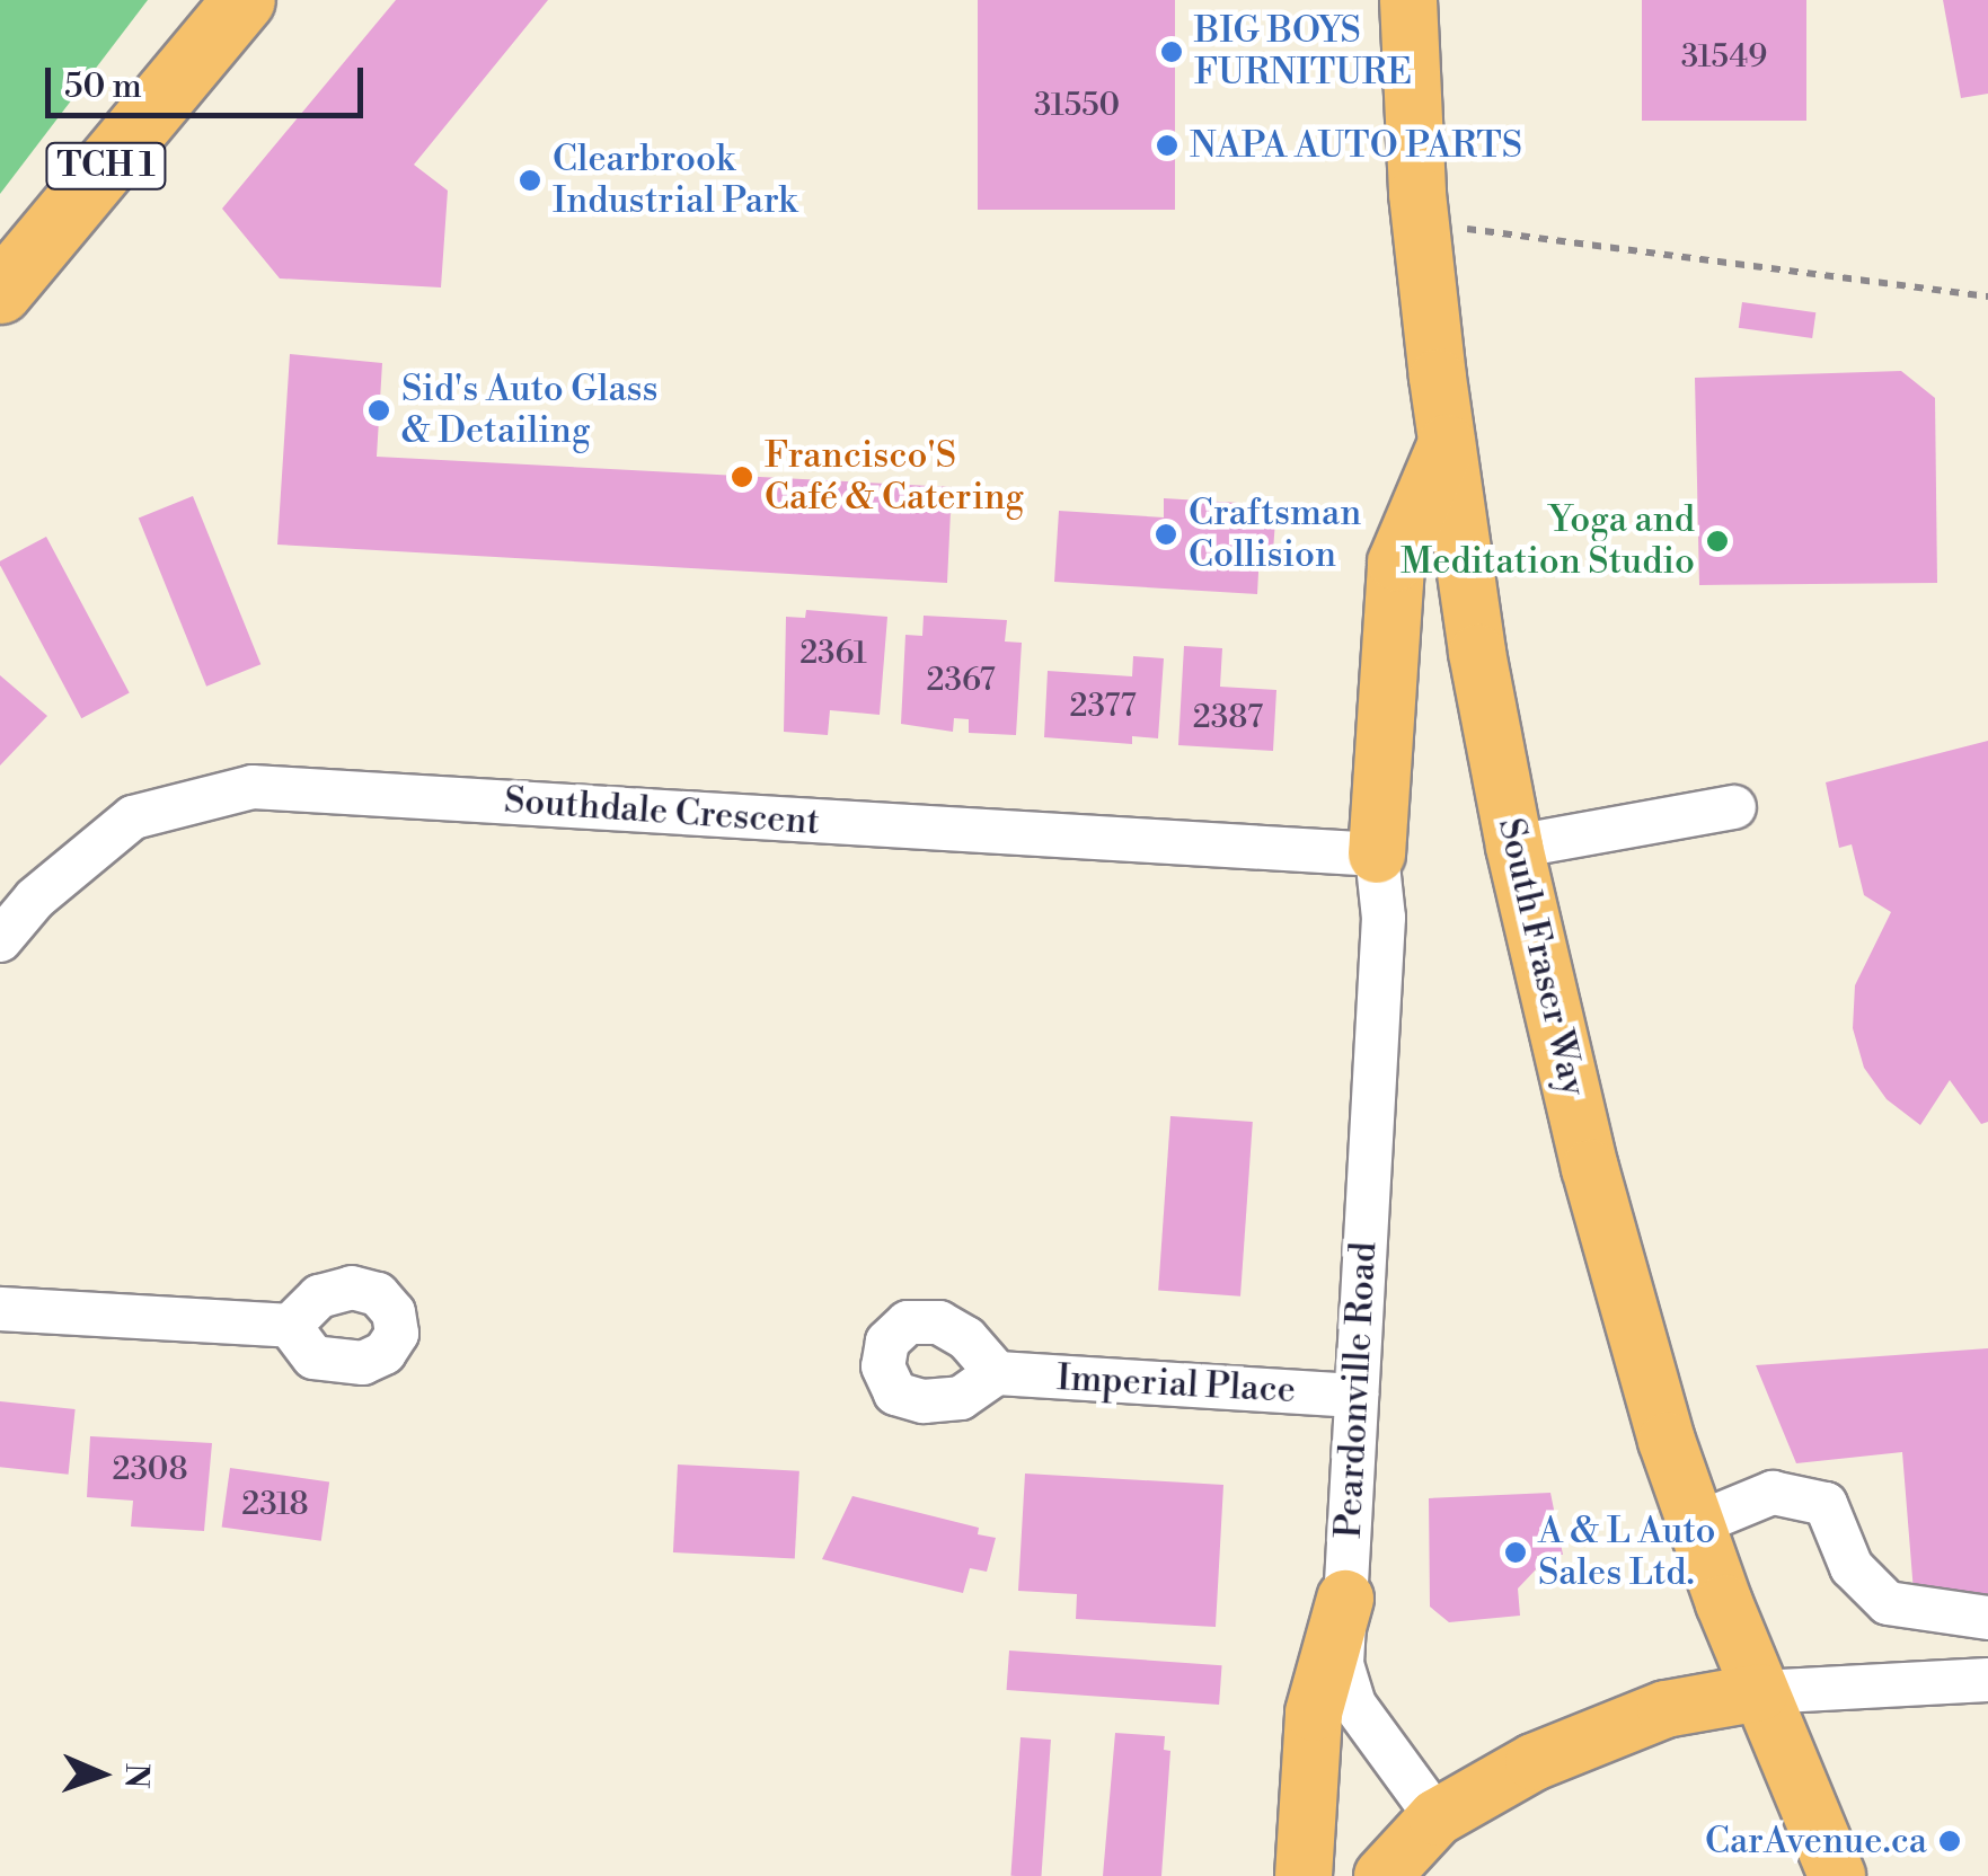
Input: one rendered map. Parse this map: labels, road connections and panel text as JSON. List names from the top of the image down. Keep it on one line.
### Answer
{"streets":{"highway":["TCH 1"],"main road":["South Fraser Way"],"street":["Southdale Crescent","Imperial Place","Peardonville Road"]},"crossings":[["Southdale Crescent","Peardonville Road"],["Imperial Place","Peardonville Road"]],"places":["BIG BOYS FURNITURE","NAPA AUTO PARTS","Clearbrook Industrial Park","Sid's Auto Glass & Detailing","Francisco'S Café & Catering","Craftsman Collision","Yoga and Meditation Studio","A & L Auto Sales Ltd.","CarAvenue.ca"],"house_numbers":["31549","31550","2361","2367","2377","2387","2308","2318"],"scale_bar":"50 m","north":"right"}
